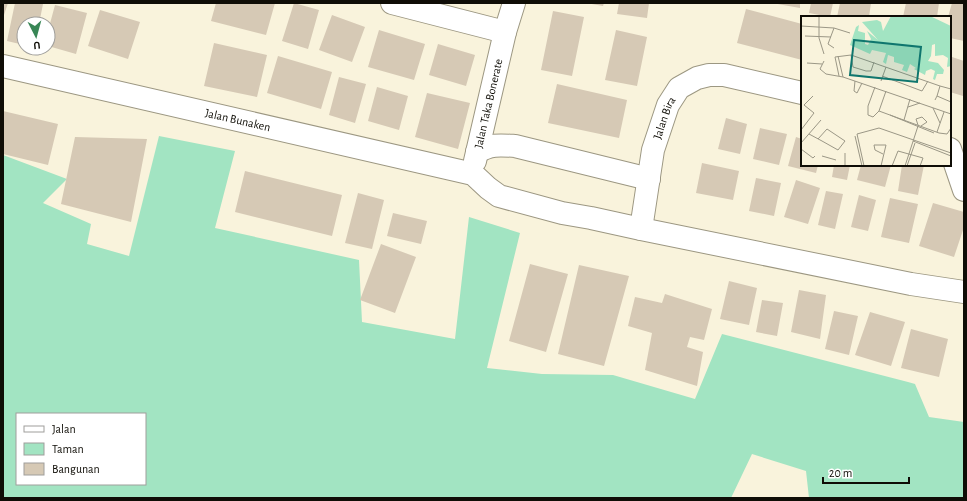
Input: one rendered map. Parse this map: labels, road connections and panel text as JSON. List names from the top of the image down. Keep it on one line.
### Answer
{"streets":{"street":["Jalan Taka Bonerate","Jalan Bira","Jalan Bunaken"]},"crossings":[["Jalan Taka Bonerate","Jalan Bunaken"]],"legend":["Jalan","Taman","Bangunan"],"scale_bar":"20 m","north":"bottom"}
